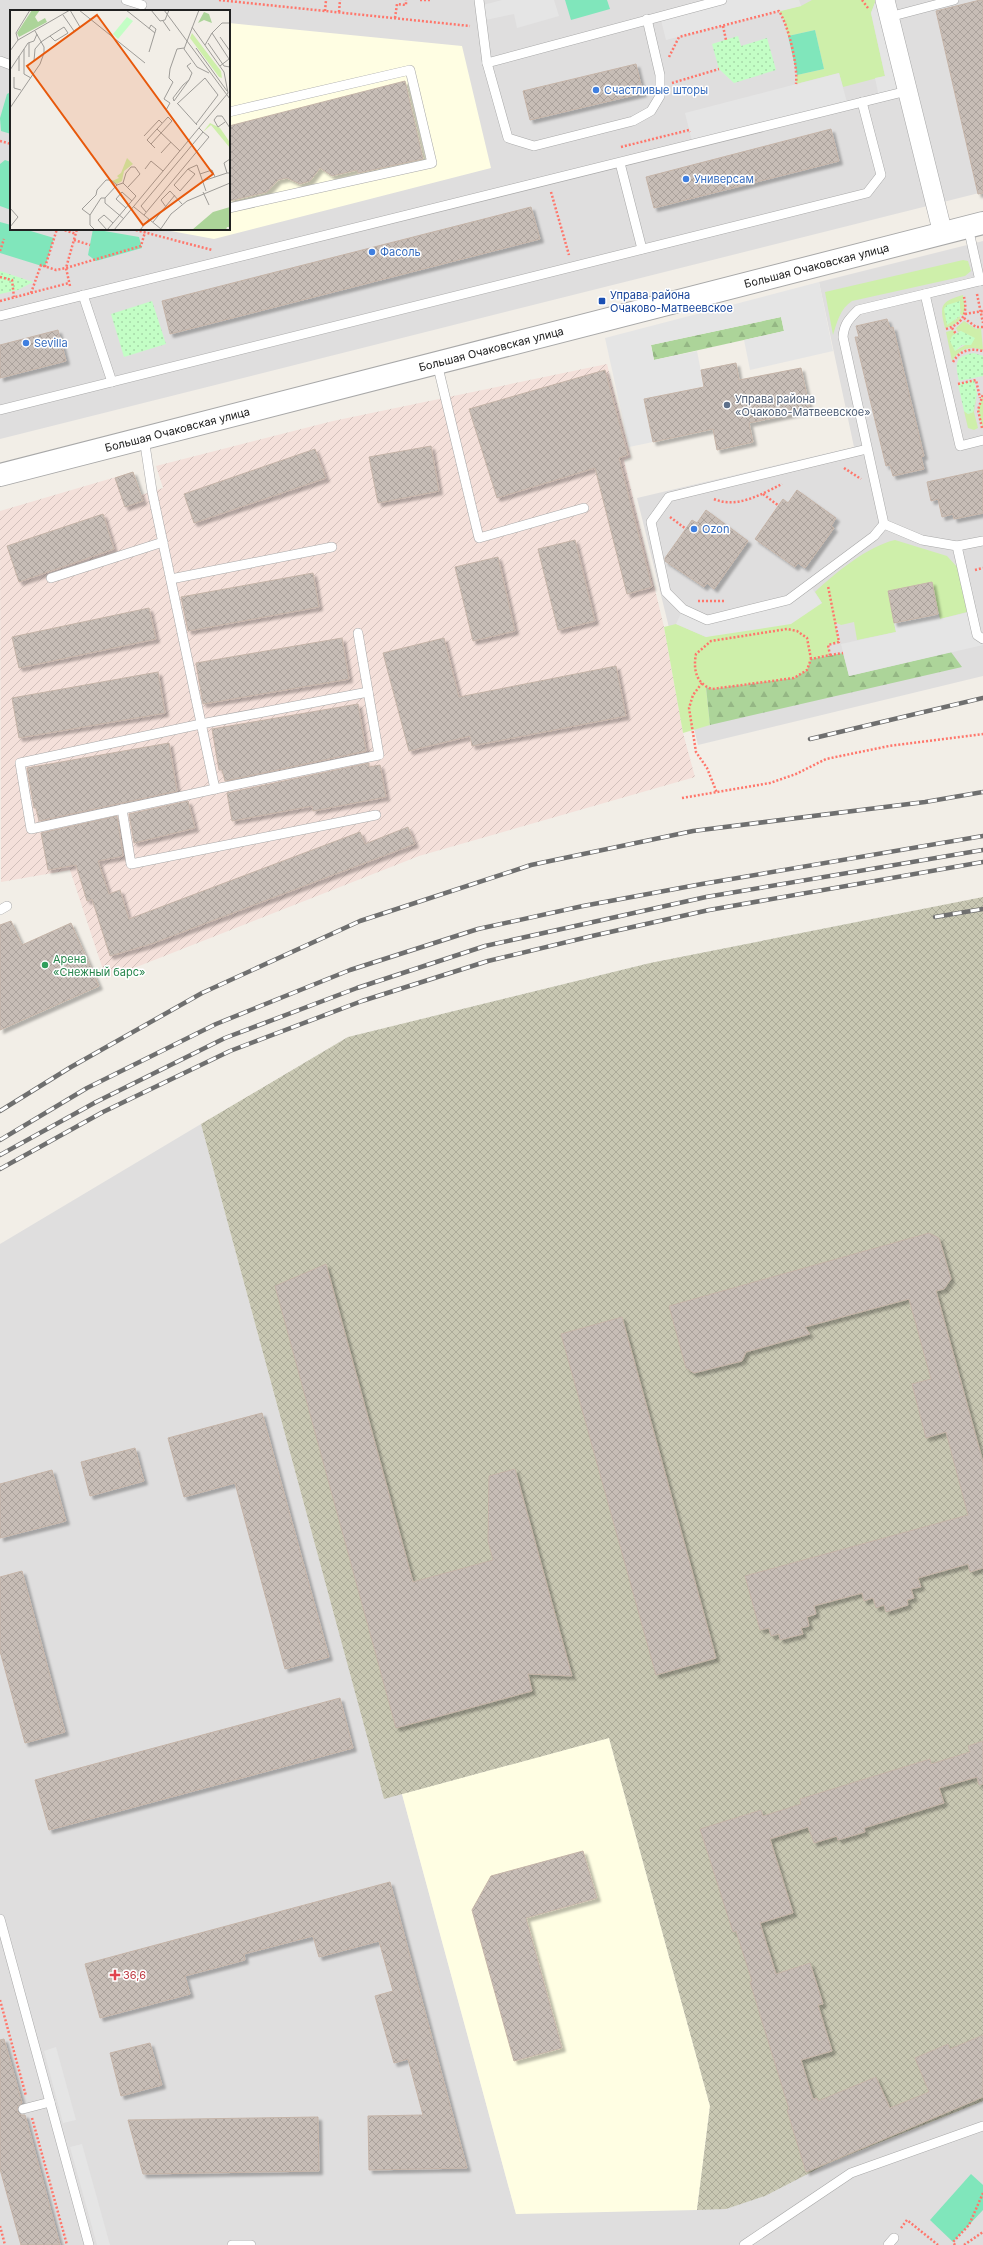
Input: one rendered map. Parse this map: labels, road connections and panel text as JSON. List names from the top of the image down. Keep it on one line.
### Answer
{"streets":{"street":["Большая Очаковская улица"]},"places":{"other":["Счастливые шторы","Универсам","Фасоль","Sevilla","Управа района «Очаково-Матвеевское»","Ozon","Арена «Снежный барс»"],"transit":["Управа района Очаково-Матвеевское"],"health":["36,6"]}}
